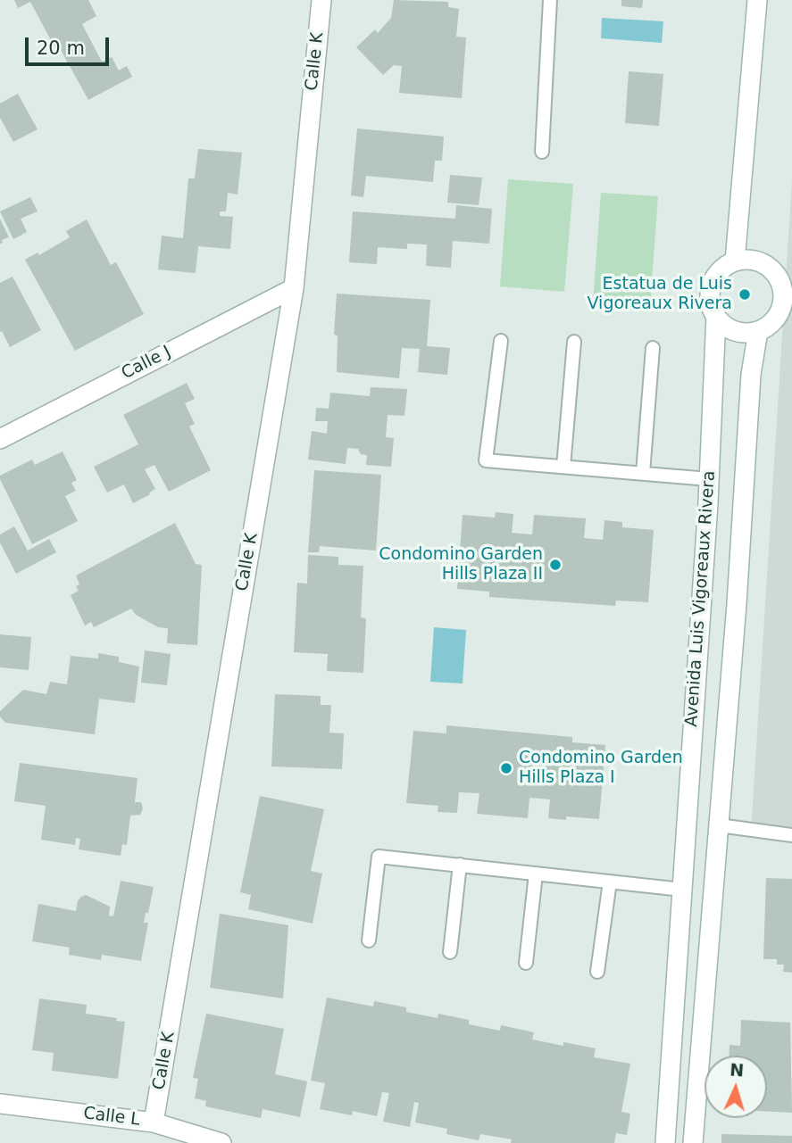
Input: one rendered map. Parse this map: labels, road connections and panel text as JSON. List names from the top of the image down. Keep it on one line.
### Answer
{"streets":{"main road":["Calle K","Calle J","Avenida Luis Vigoreaux Rivera","Calle L"]},"crossings":[["Calle K","Calle J"],["Calle K","Calle L"]],"places":["Estatua de Luis Vigoreaux Rivera","Condomino Garden Hills Plaza II","Condomino Garden Hills Plaza I"],"scale_bar":"20 m","north":"top"}
